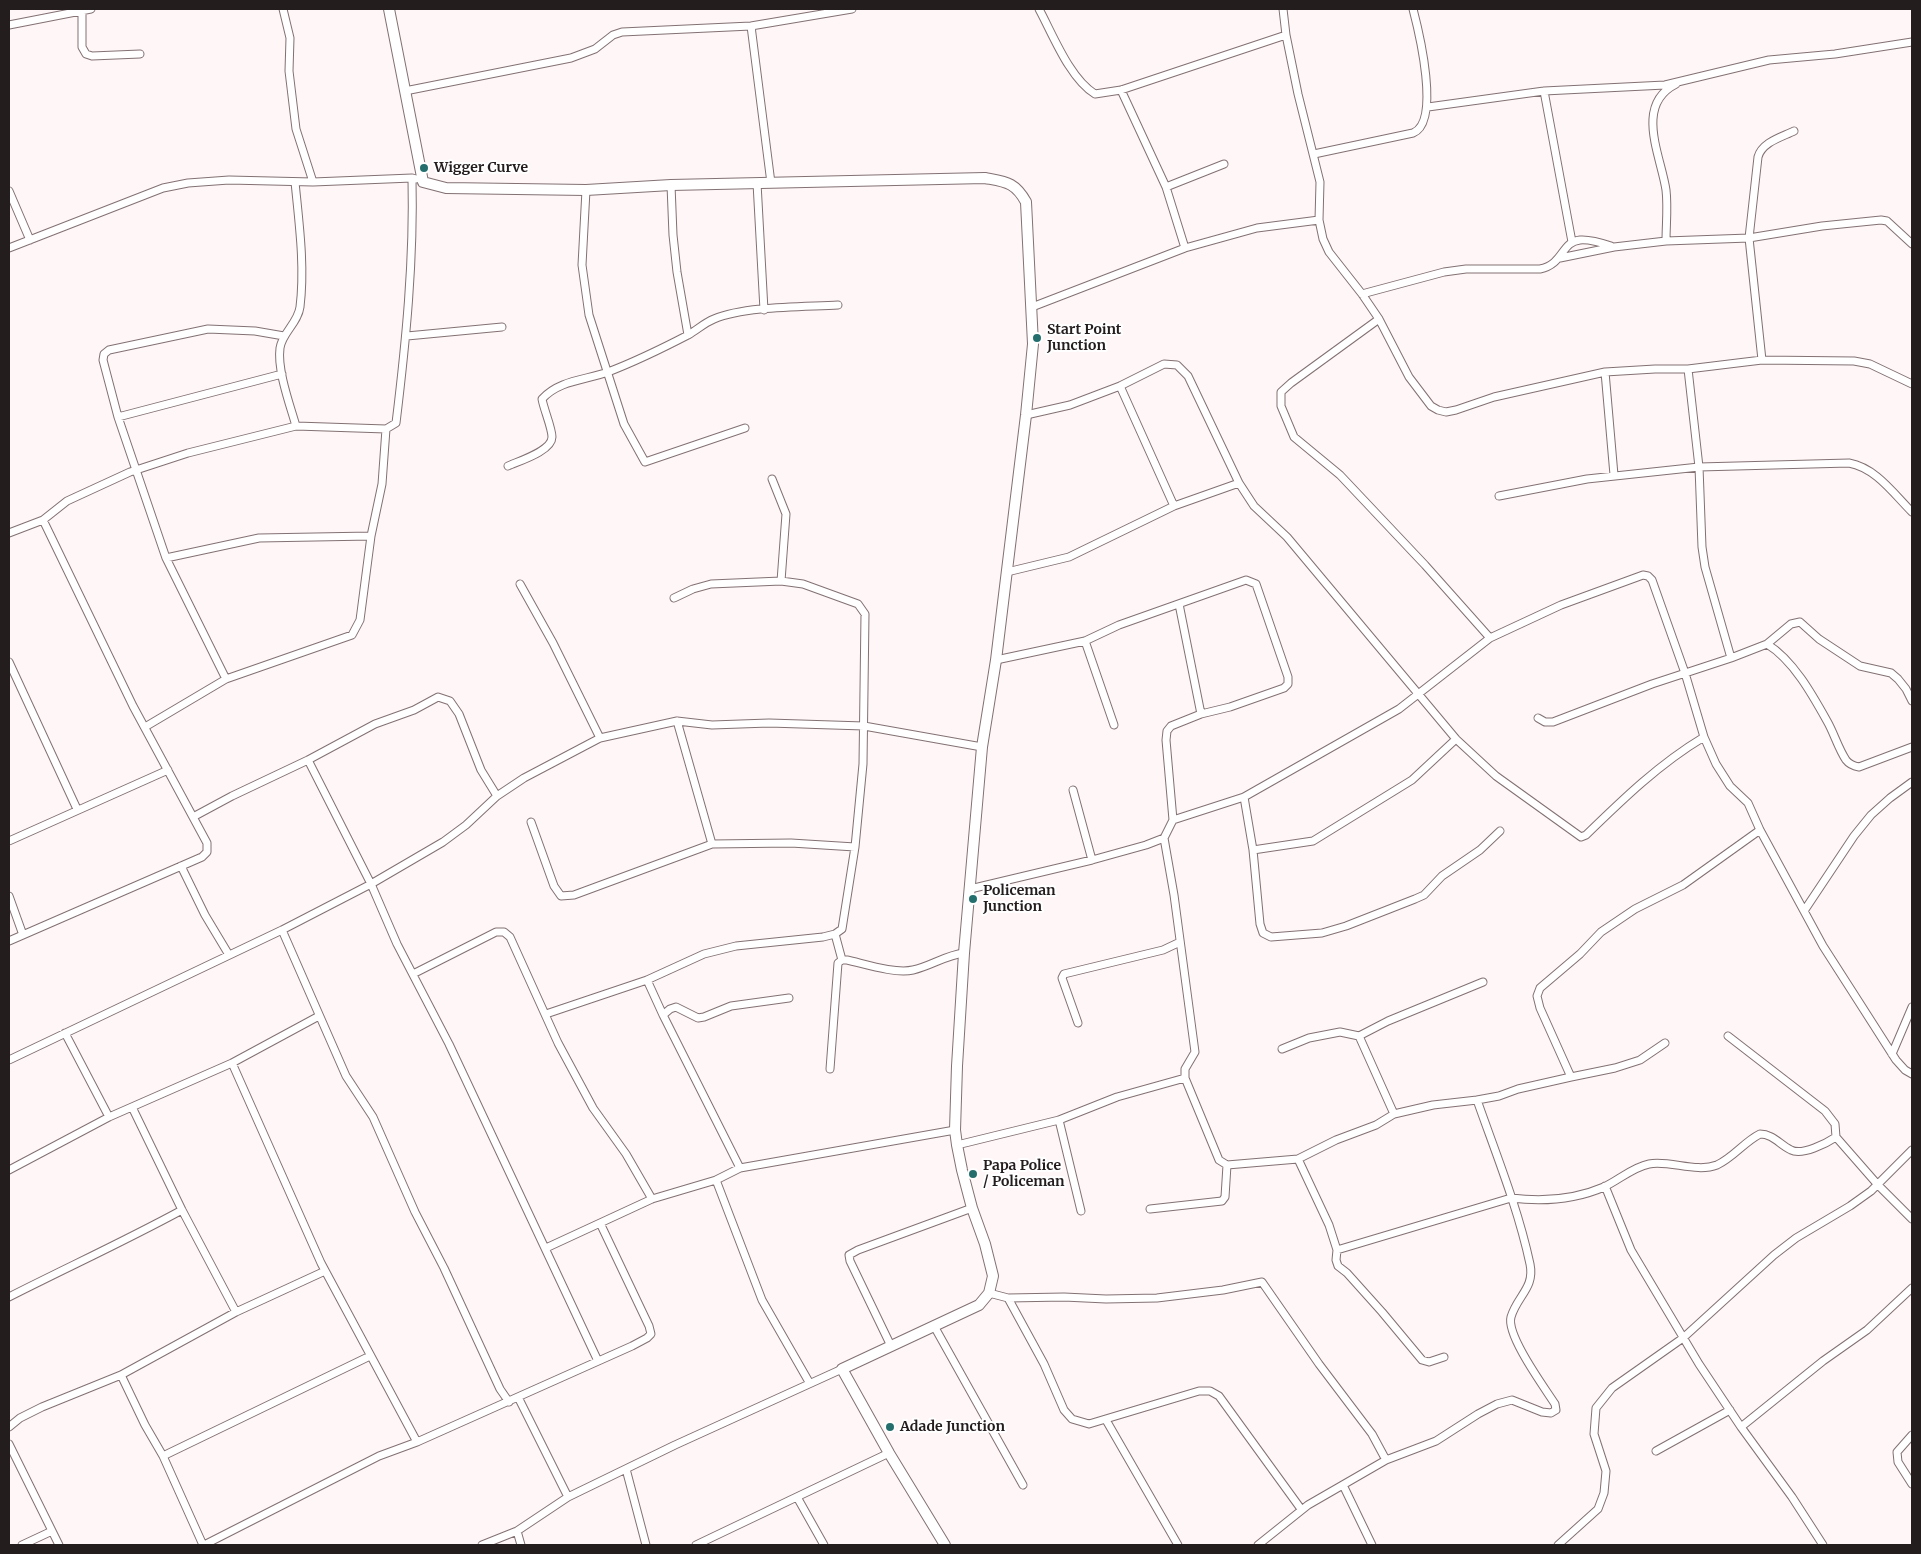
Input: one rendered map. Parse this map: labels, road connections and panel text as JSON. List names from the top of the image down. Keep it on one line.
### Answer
{"places":["Wigger Curve","Start Point Junction","Policeman Junction","Papa Police / Policeman","Adade Junction"]}
